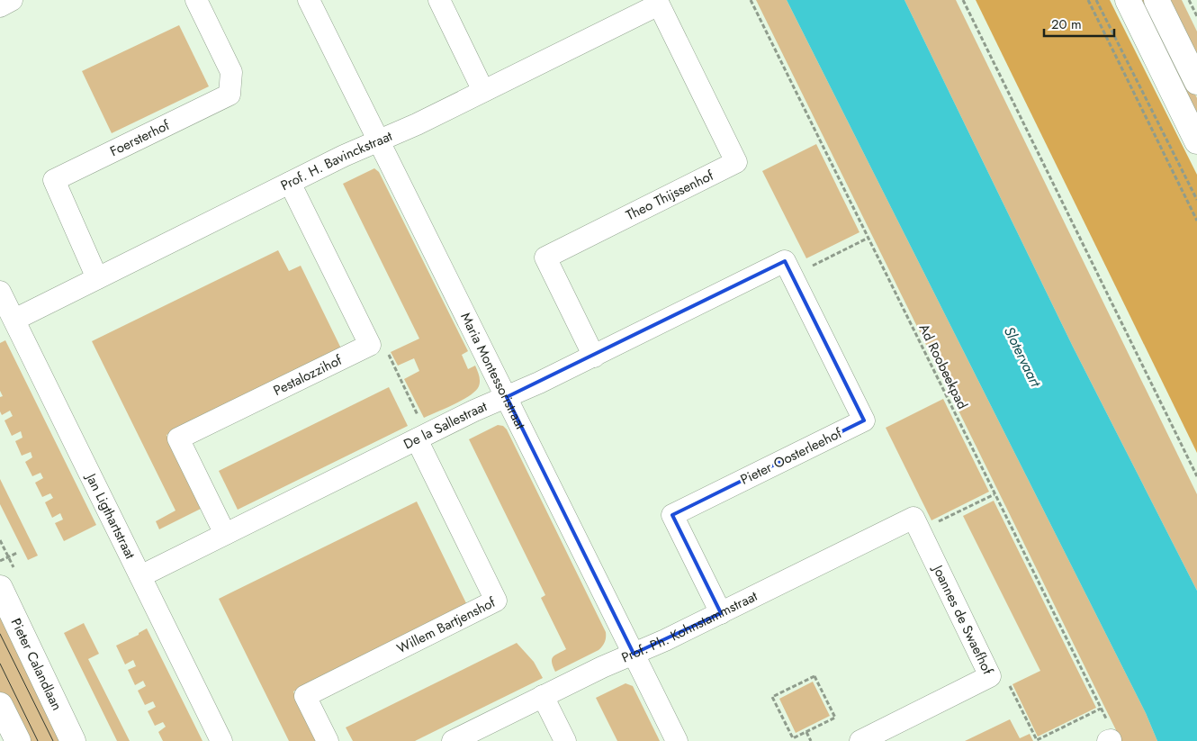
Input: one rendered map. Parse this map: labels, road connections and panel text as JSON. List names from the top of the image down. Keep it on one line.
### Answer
{"streets":{"main road":["Pieter Calandlaan"],"street":["Foersterhof","Prof. H. Bavinckstraat","Theo Thijssenhof","Maria Montessoristraat","Pestalozzihof","De la Sallestraat","Pieter Oosterleehof","Jan Ligthartstraat","Joannes de Swaefhof","Willem Bartjenshof","Prof. Ph. Kohnstammstraat"],"path":["Ad Roobeekpad"]},"crossings":[["Foersterhof","Prof. H. Bavinckstraat"],["Prof. H. Bavinckstraat","Theo Thijssenhof"],["Prof. H. Bavinckstraat","Maria Montessoristraat"],["Prof. H. Bavinckstraat","Pestalozzihof"],["Prof. H. Bavinckstraat","Jan Ligthartstraat"],["Theo Thijssenhof","De la Sallestraat"],["Maria Montessoristraat","De la Sallestraat"],["Maria Montessoristraat","Prof. Ph. Kohnstammstraat"],["Pestalozzihof","De la Sallestraat"],["De la Sallestraat","Pieter Oosterleehof"],["De la Sallestraat","Jan Ligthartstraat"],["De la Sallestraat","Willem Bartjenshof"],["Pieter Oosterleehof","Prof. Ph. Kohnstammstraat"],["Joannes de Swaefhof","Prof. Ph. Kohnstammstraat"]],"water":["Slotervaart"],"scale_bar":"20 m"}
